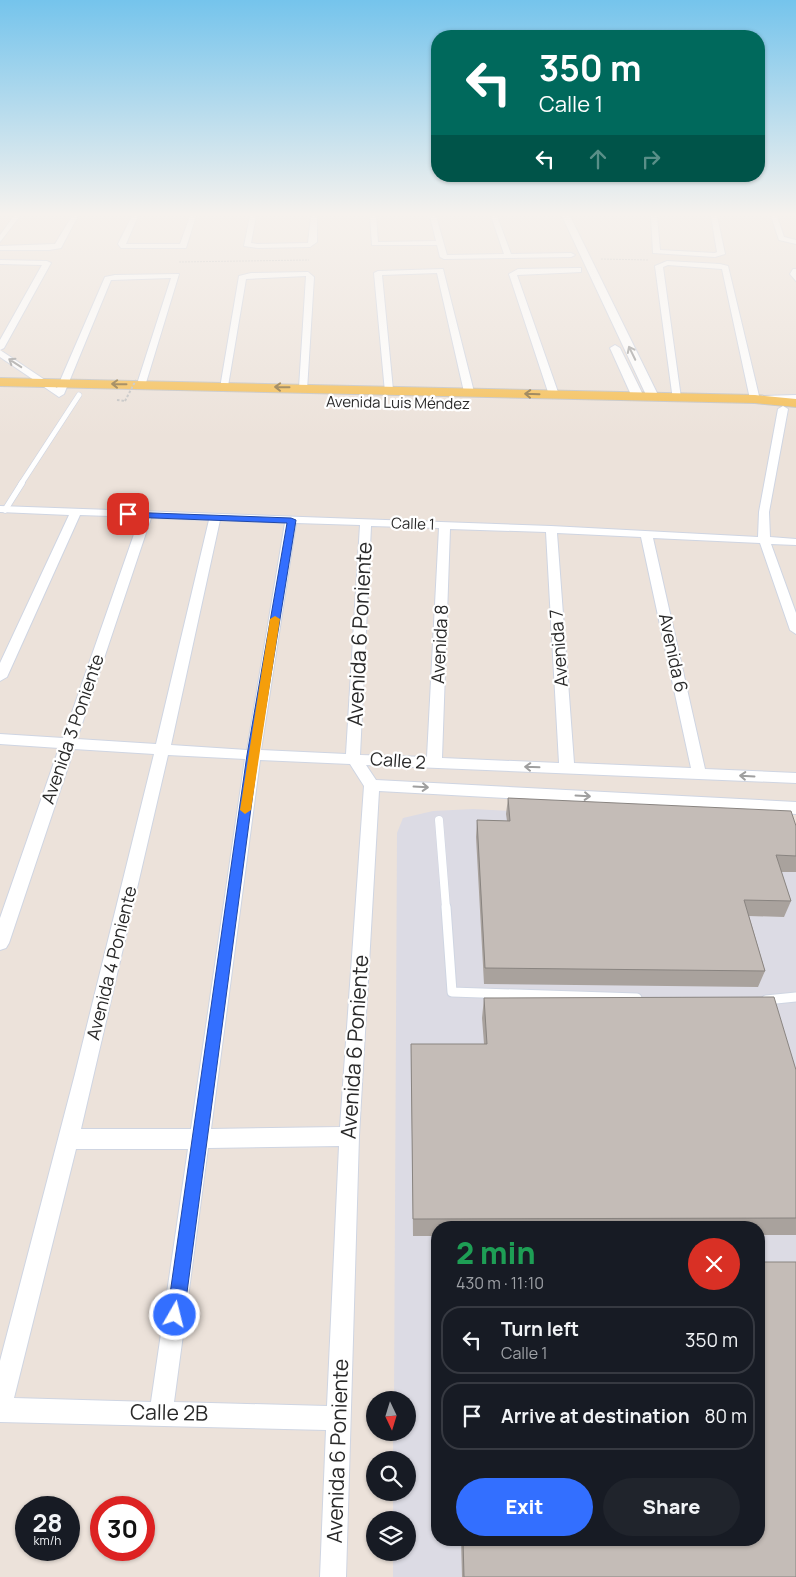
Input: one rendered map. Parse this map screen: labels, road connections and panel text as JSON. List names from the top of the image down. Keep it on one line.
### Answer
{"streets":{"main road":["Avenida Luis Méndez"],"street":["Calle 1","Avenida 6 Poniente","Avenida 8","Avenida 7","Avenida 6","Avenida 3 Poniente","Calle 2","Avenida 4 Poniente","Calle 2B"]},"crossings":[["Calle 1","Avenida 6 Poniente"],["Calle 1","Avenida 8"],["Calle 1","Avenida 7"],["Calle 1","Avenida 6"],["Calle 1","Avenida 3 Poniente"],["Calle 1","Avenida 4 Poniente"],["Avenida 6 Poniente","Calle 2"],["Avenida 6 Poniente","Calle 2B"],["Avenida 8","Calle 2"],["Avenida 7","Calle 2"],["Avenida 6","Calle 2"],["Avenida 3 Poniente","Calle 2"],["Calle 2","Avenida 4 Poniente"]],"north":"bottom","page":{"turn":["350 m","Calle 1"],"heading":["2 min","430 m · 11:10"],"list":[{"name":"Turn left","note":"Calle 1","value":"350 m"},{"name":"Arrive at destination","value":"80 m"}],"buttons":["Exit","Share"],"speed":"28 km/h","limit":"30"}}
